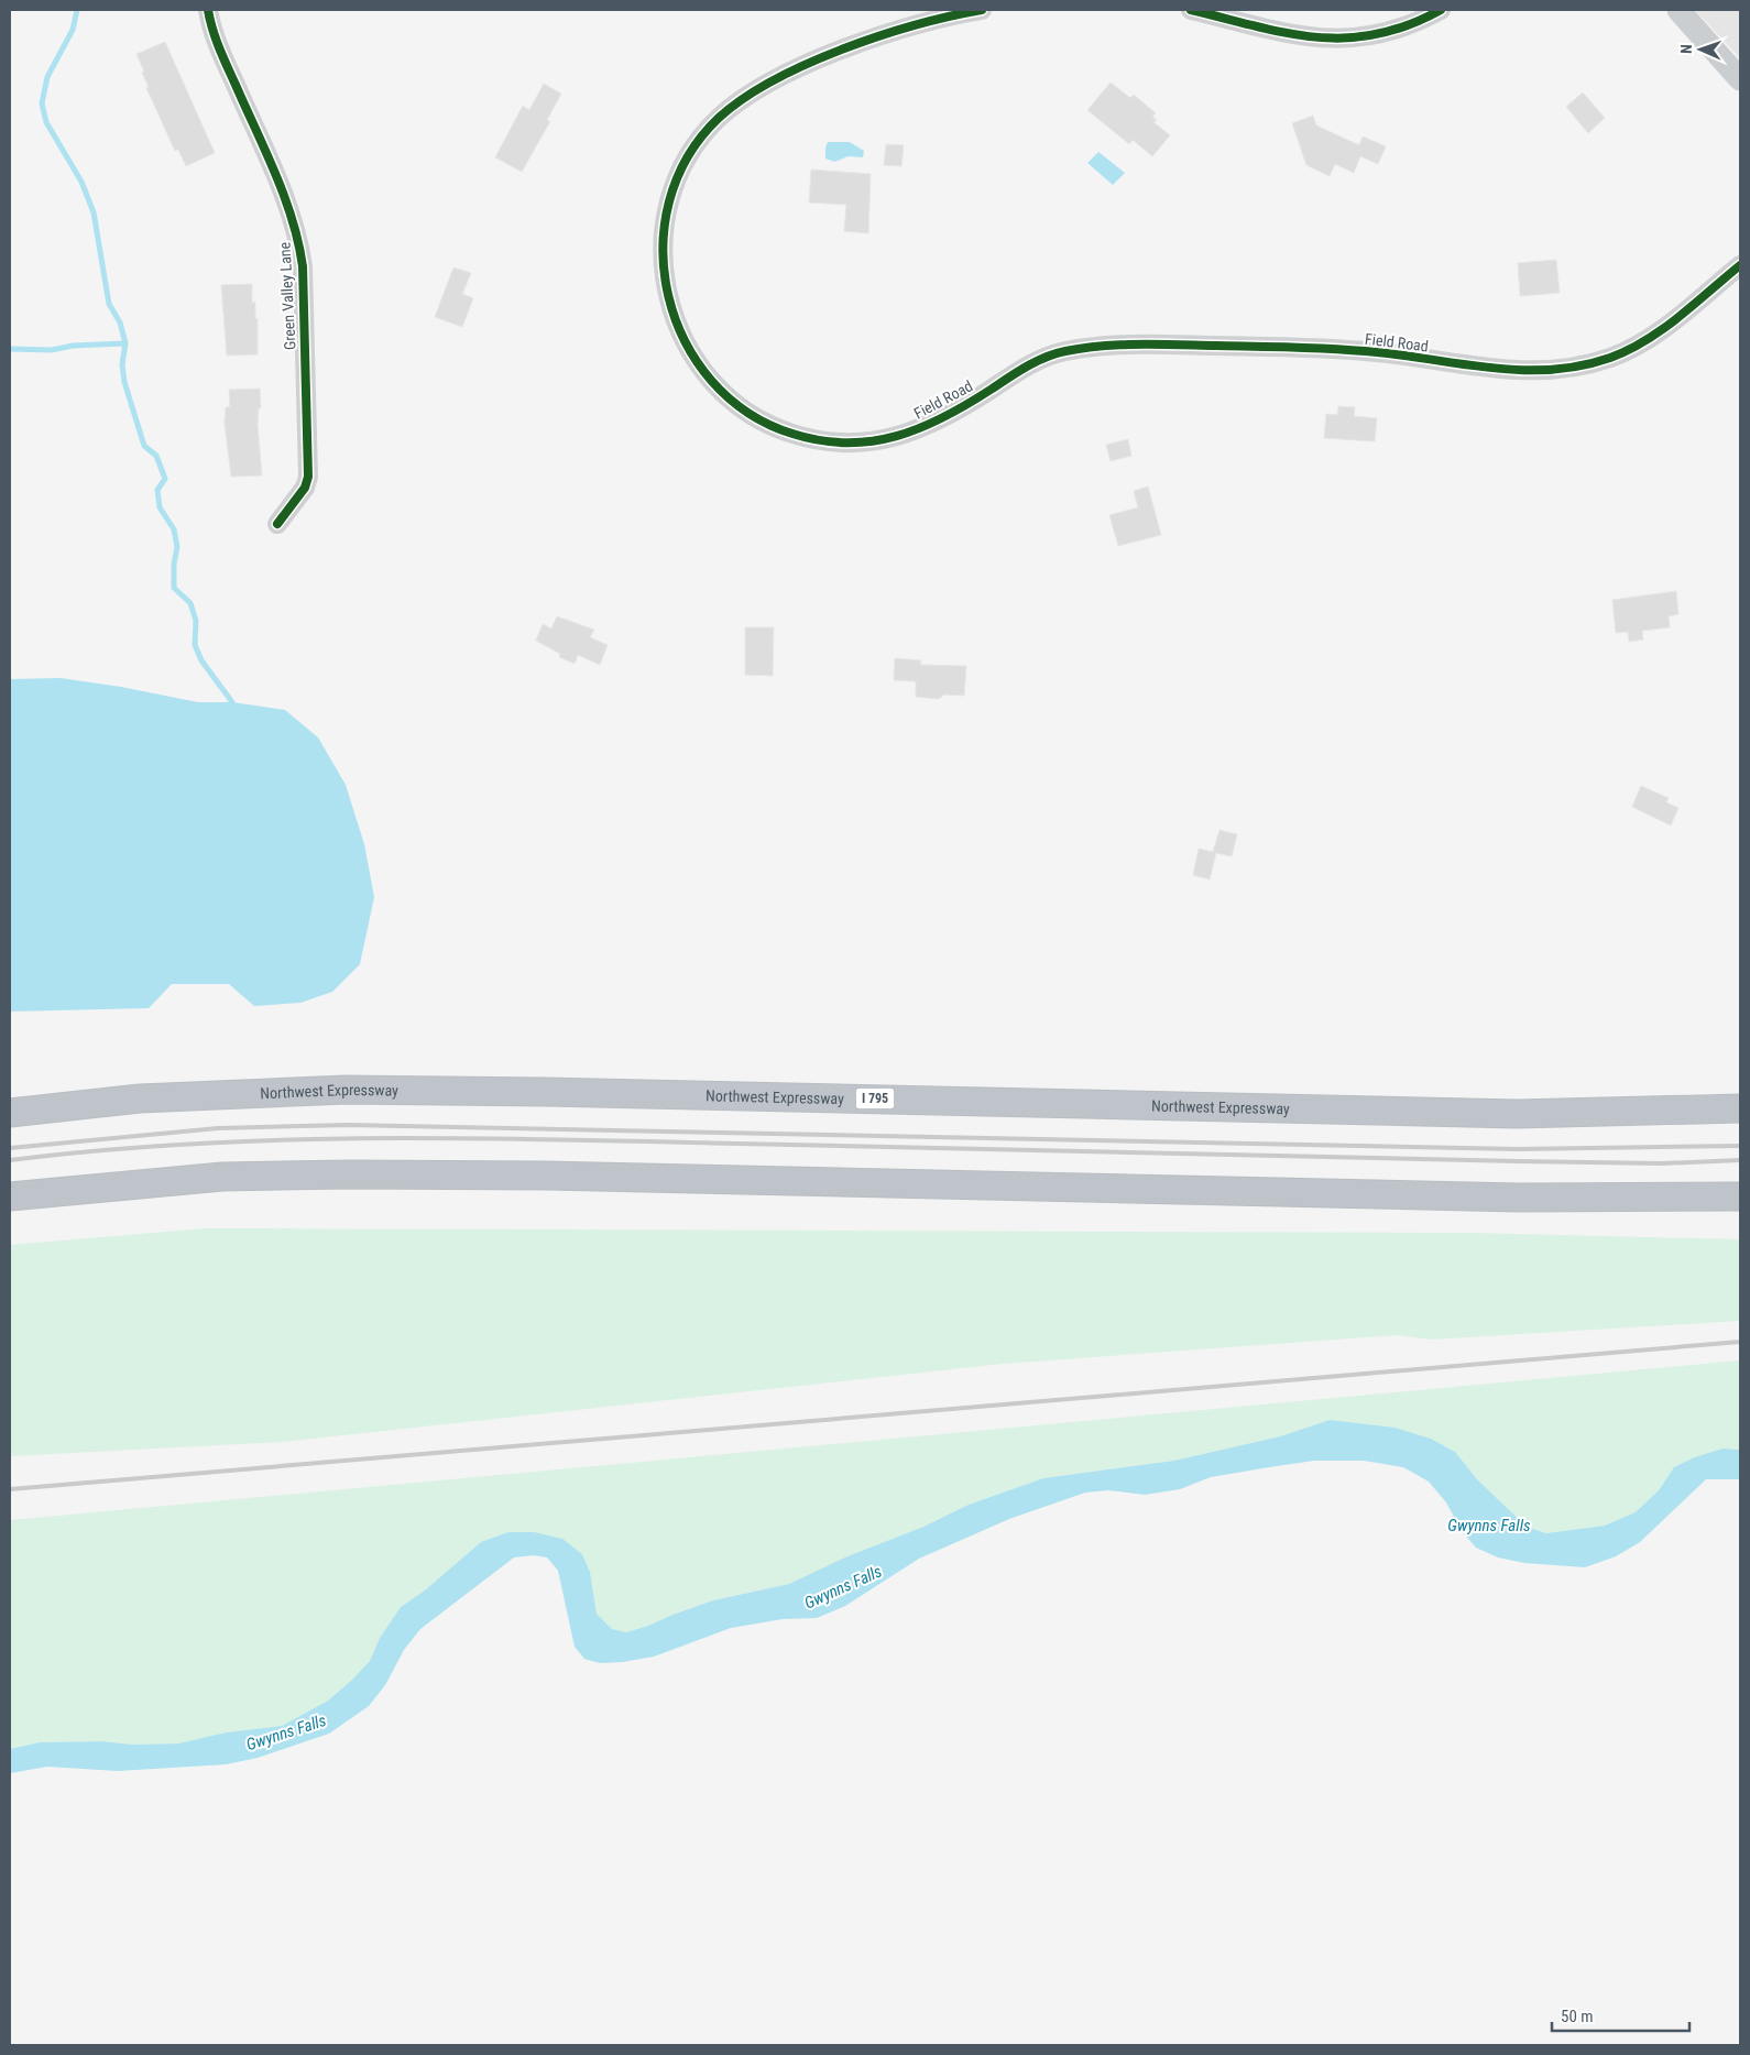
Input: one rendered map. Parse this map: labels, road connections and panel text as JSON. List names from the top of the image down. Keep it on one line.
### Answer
{"streets":{"highway":["Northwest Expressway","I 795"],"street":["Green Valley Lane","Field Road"]},"water":["Gwynns Falls"],"scale_bar":"50 m","north":"left"}
